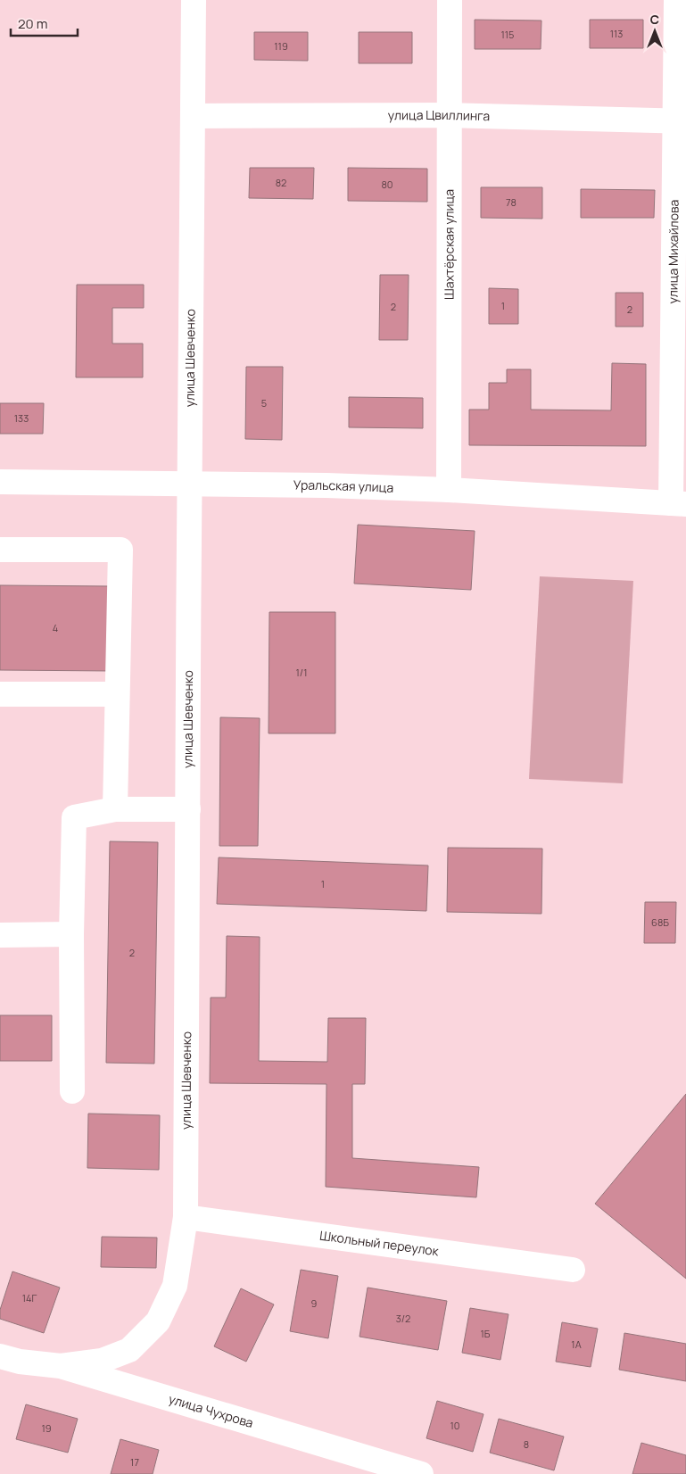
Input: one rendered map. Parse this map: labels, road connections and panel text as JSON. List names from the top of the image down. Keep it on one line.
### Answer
{"streets":{"street":["улица Цвиллинга","Шахтёрская улица","улица Михайлова","улица Шевченко","Уральская улица","Школьный переулок","улица Чухрова"]},"crossings":[["улица Цвиллинга","Шахтёрская улица"],["улица Цвиллинга","улица Михайлова"],["улица Цвиллинга","улица Шевченко"],["Шахтёрская улица","Уральская улица"],["улица Михайлова","Уральская улица"],["улица Шевченко","Уральская улица"],["улица Шевченко","Школьный переулок"],["улица Шевченко","улица Чухрова"]],"house_numbers":["113","115","119","82","80","78","1","2","2","5","133","4","1/1","1","68Б","2","14Г","9","3/2","1Б","1А","10","19","8","17"],"scale_bar":"20 m","north":"top"}
